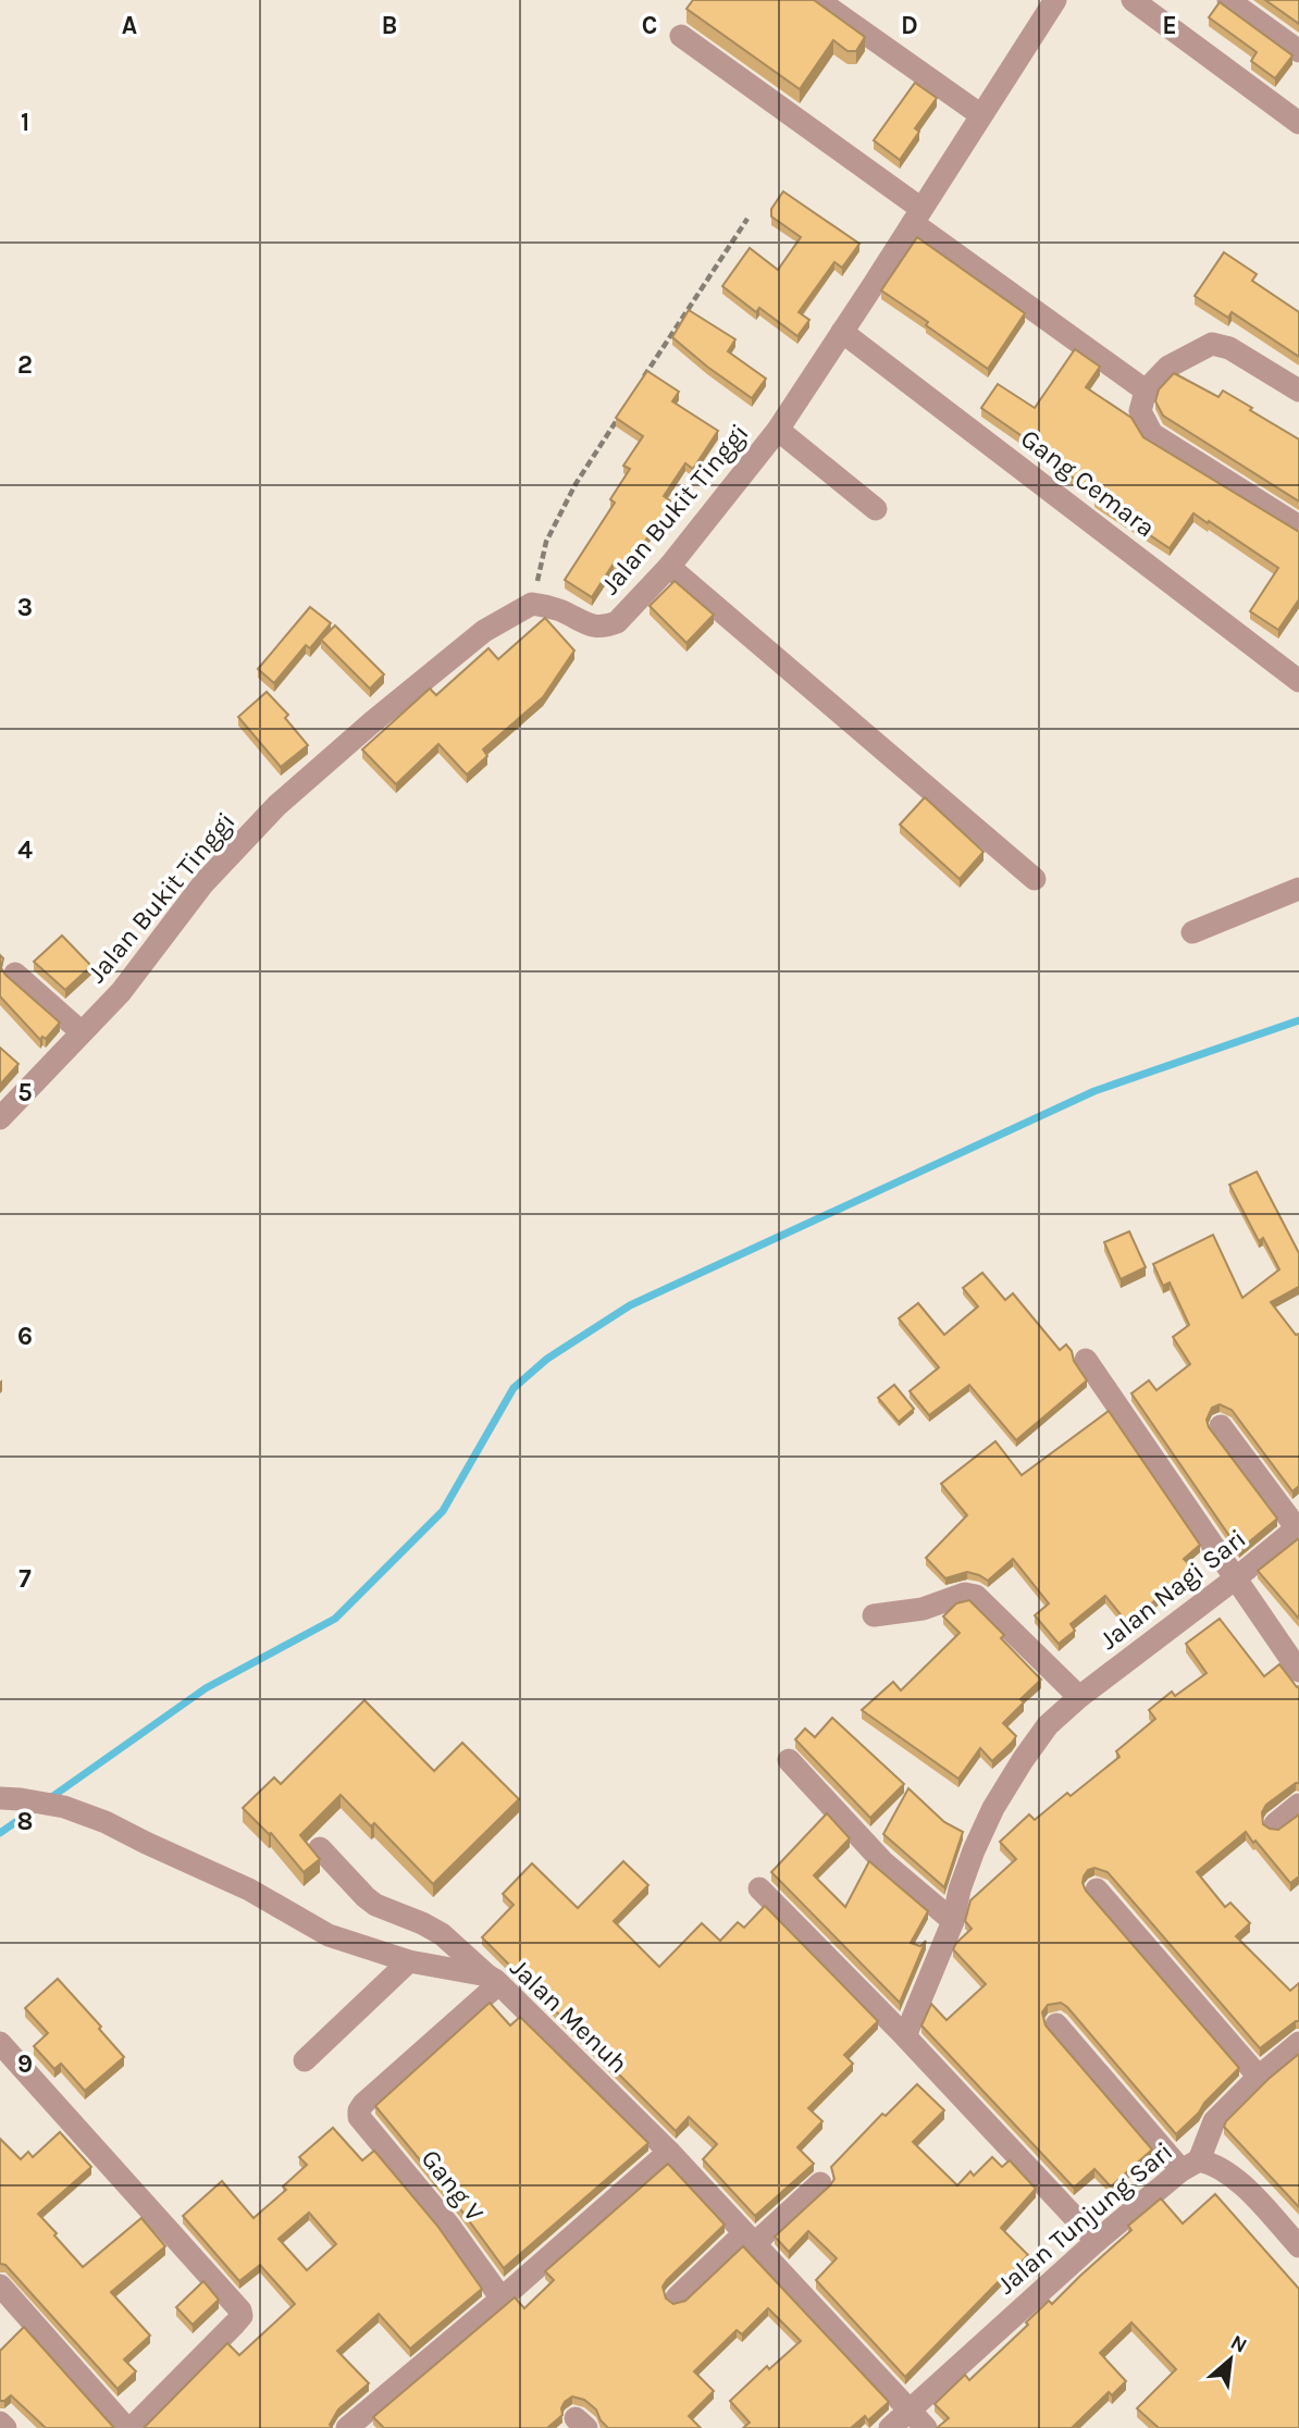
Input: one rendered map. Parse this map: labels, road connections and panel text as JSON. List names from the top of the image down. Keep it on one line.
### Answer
{"streets":{"street":["Gang Cemara","Jalan Bukit Tinggi","Jalan Nagi Sari","Jalan Menuh","Gang V","Jalan Tunjung Sari"]},"crossings":[["Gang Cemara","Jalan Bukit Tinggi"],["Jalan Menuh","Gang V"],["Jalan Menuh","Jalan Tunjung Sari"]],"north":"top right","grid":{"columns":["A","B","C","D","E"],"rows":["1","2","3","4","5","6","7","8","9"]}}
